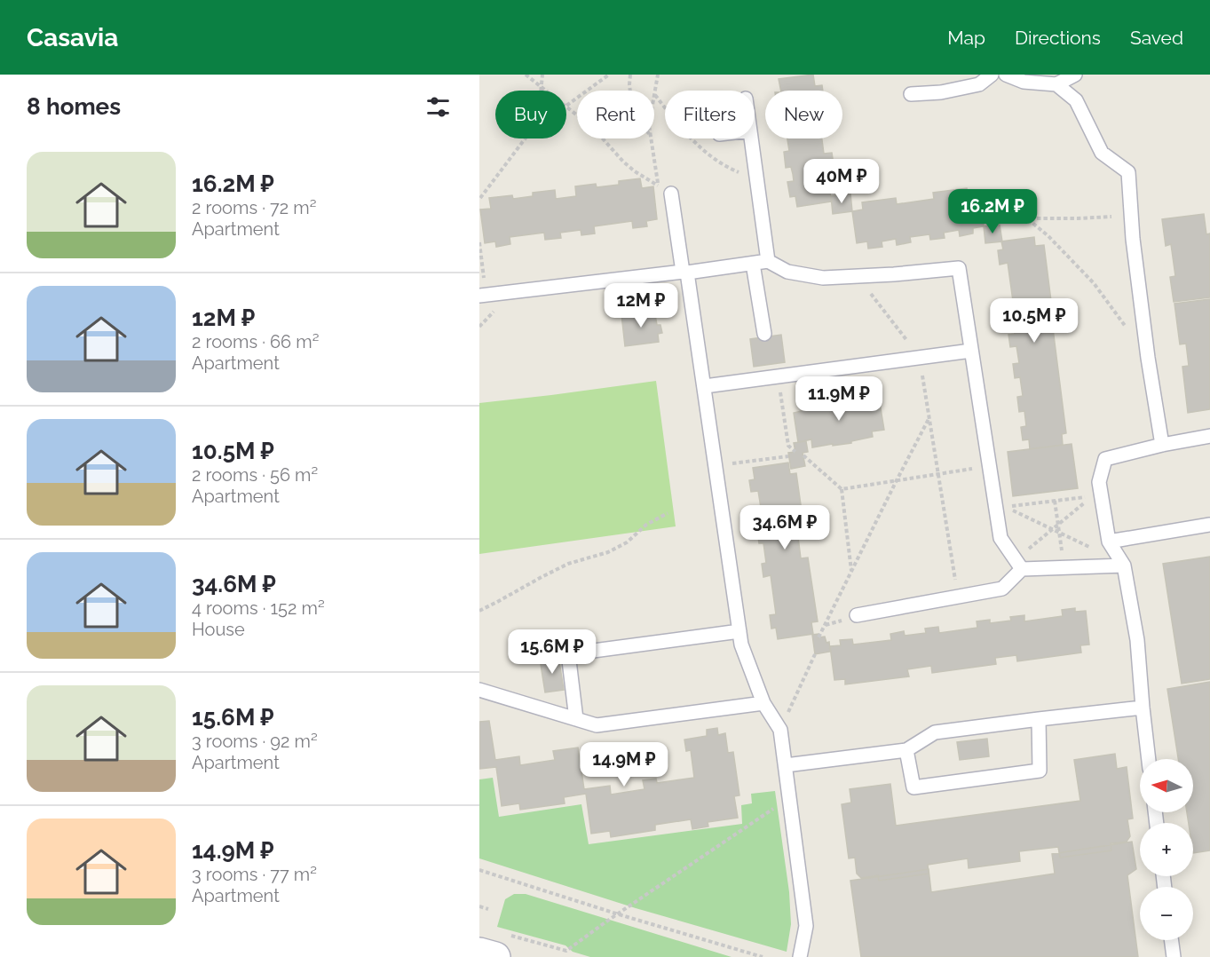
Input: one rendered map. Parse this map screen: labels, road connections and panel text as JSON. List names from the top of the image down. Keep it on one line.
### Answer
{"north":"left","page":{"header":"Casavia","nav":["Map","Directions","Saved"],"heading":"8 homes","chip":["Buy","Rent","Filters","New"],"list":[{"name":"16.2M ₽","note":"2 rooms · 72 m² · Apartment"},{"name":"12M ₽","note":"2 rooms · 66 m² · Apartment"},{"name":"10.5M ₽","note":"2 rooms · 56 m² · Apartment"},{"name":"34.6M ₽","note":"4 rooms · 152 m² · House"},{"name":"15.6M ₽","note":"3 rooms · 92 m² · Apartment"},{"name":"14.9M ₽","note":"3 rooms · 77 m² · Apartment"}],"price":["40M ₽","16.2M ₽","12M ₽","10.5M ₽","11.9M ₽","34.6M ₽","15.6M ₽","14.9M ₽"],"map_buttons":["+","−"]}}
